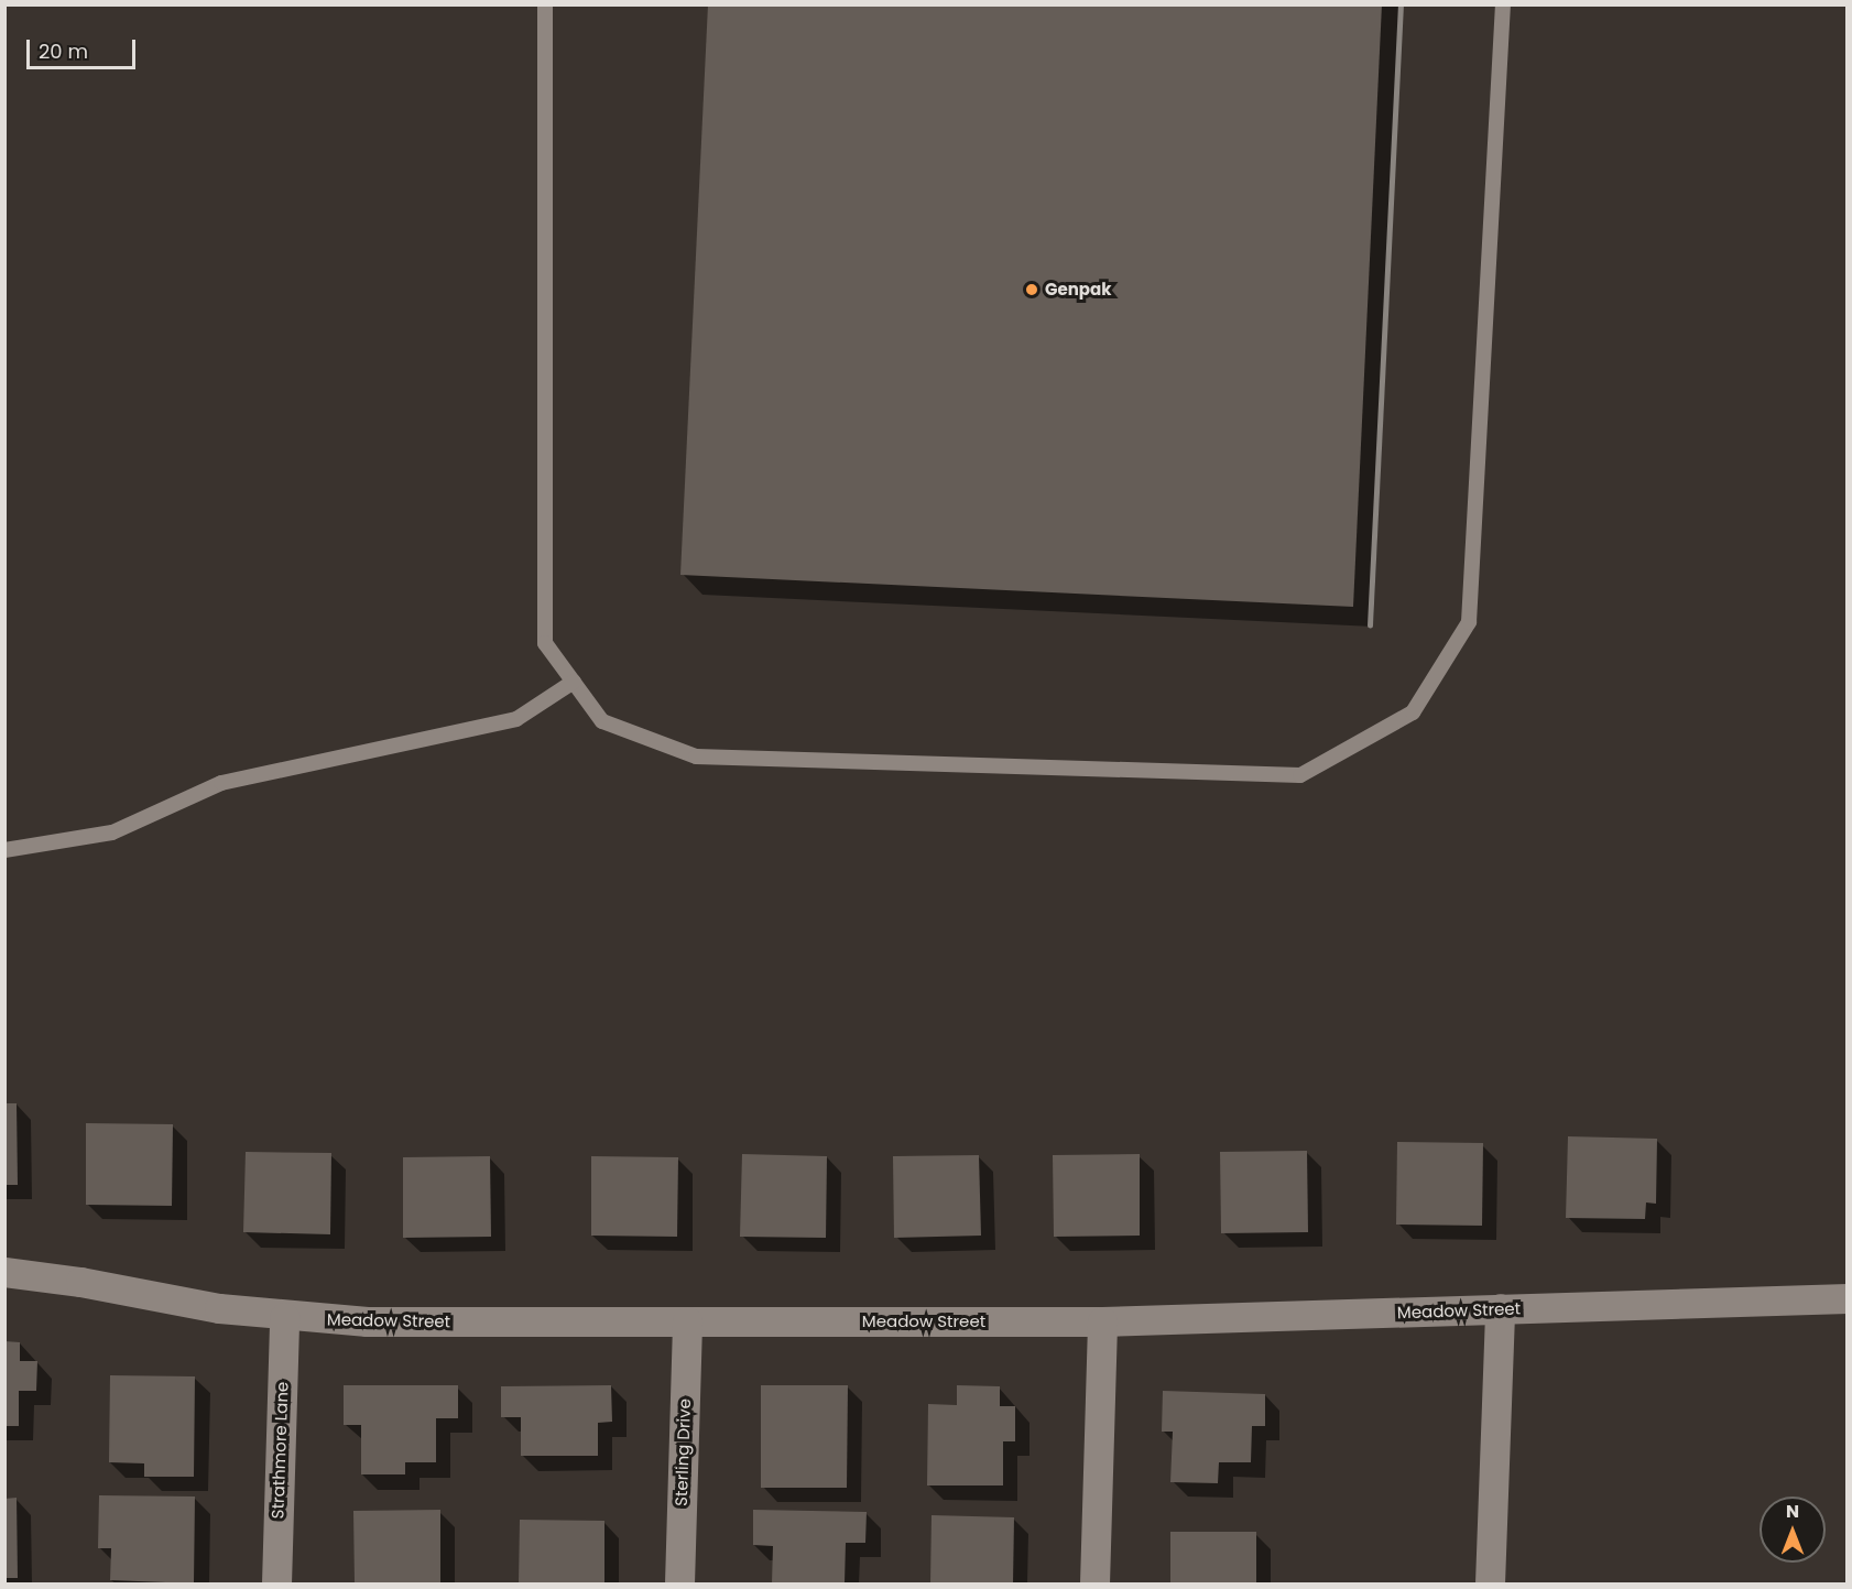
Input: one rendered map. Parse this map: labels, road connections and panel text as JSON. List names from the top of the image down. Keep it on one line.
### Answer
{"streets":{"street":["Meadow Street","Strathmore Lane","Sterling Drive"]},"crossings":[["Meadow Street","Strathmore Lane"],["Meadow Street","Sterling Drive"]],"places":["Genpak"],"scale_bar":"20 m","north":"top"}
